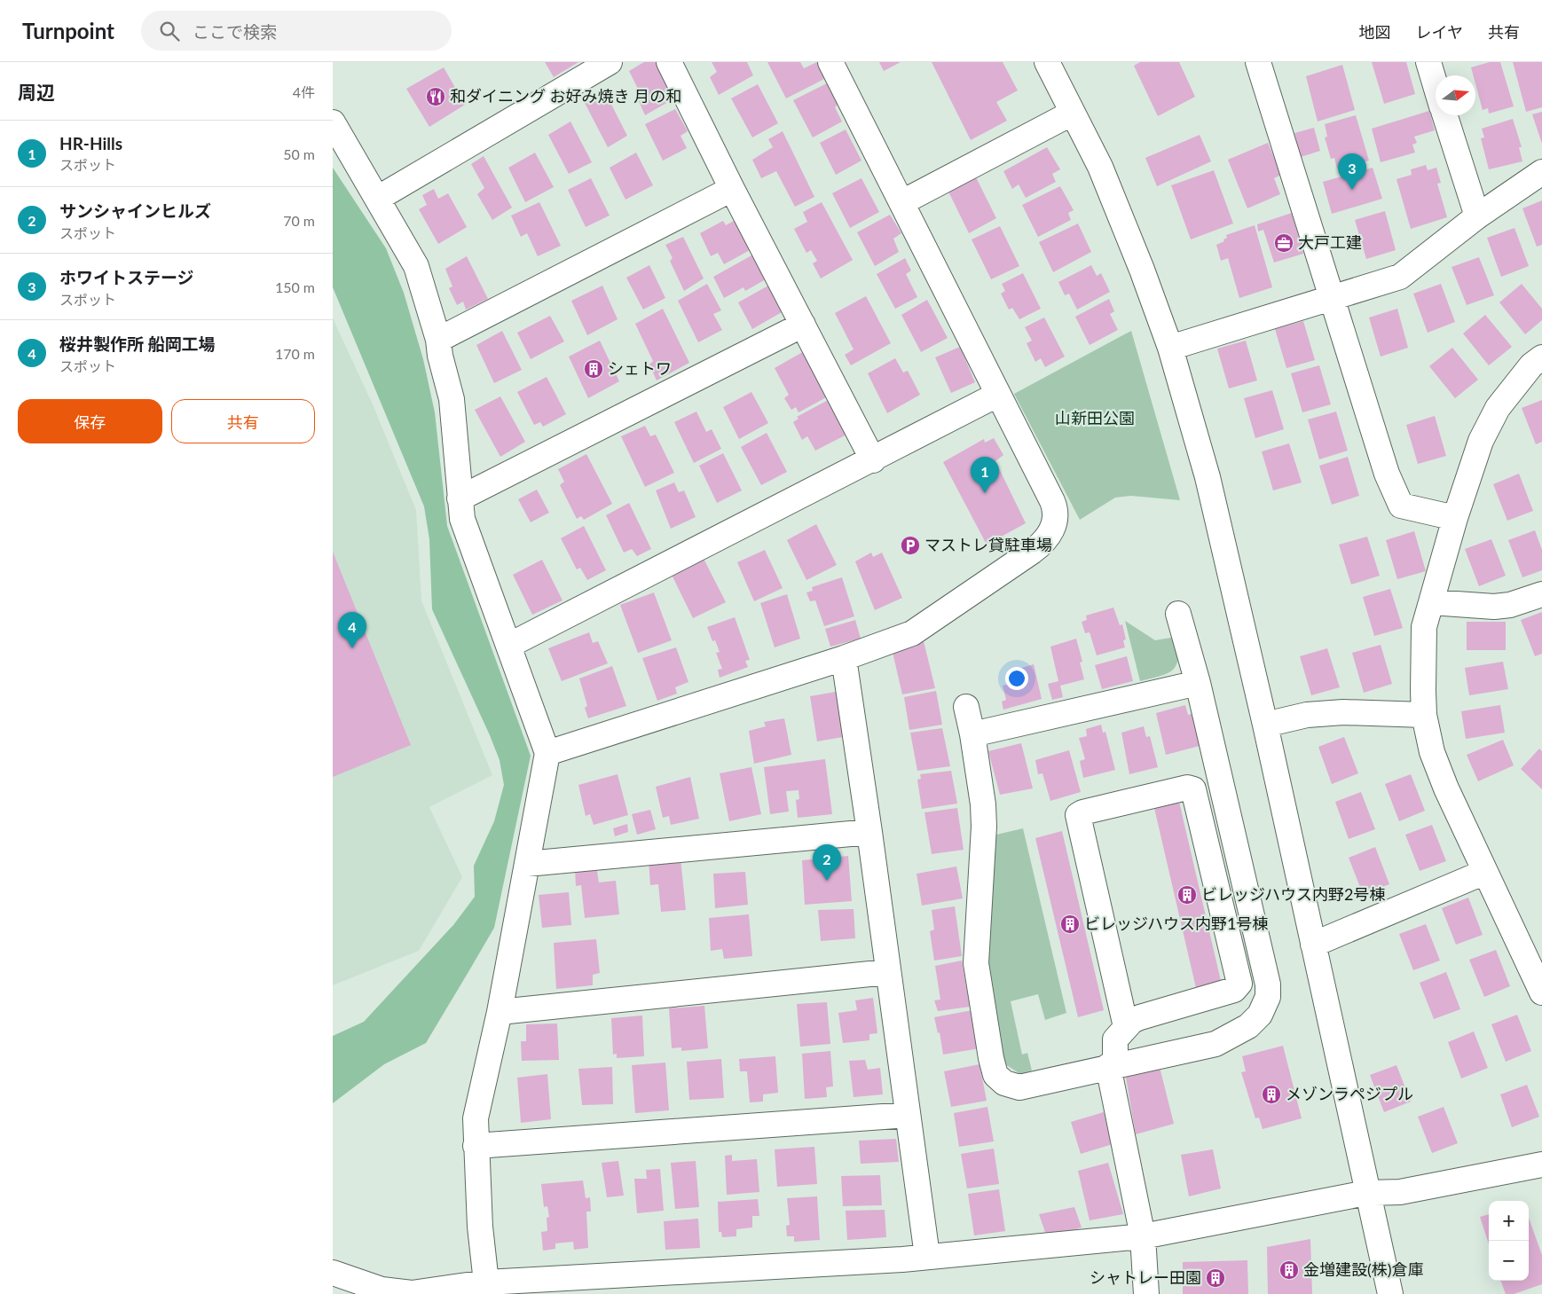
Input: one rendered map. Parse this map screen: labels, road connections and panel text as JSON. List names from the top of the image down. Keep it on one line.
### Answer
{"parks":["山新田公園"],"places":{"restaurant":["和ダイニング お好み焼き 月の和"],"office":["大戸工建"],"building":["シェトワ","ビレッジハウス内野2号棟","ビレッジハウス内野1号棟","メゾンラペジプル","金増建設(株)倉庫","シャトレー田園"],"parking":["マストレ貸駐車場"]},"north":"right","page":{"header":"Turnpoint","search":"ここで検索","nav":["地図","レイヤ","共有"],"heading":["周辺","4件"],"list":[{"mark":"1","name":"HR-Hills","note":"スポット","value":"50 m"},{"mark":"2","name":"サンシャインヒルズ","note":"スポット","value":"70 m"},{"mark":"3","name":"ホワイトステージ","note":"スポット","value":"150 m"},{"mark":"4","name":"桜井製作所 船岡工場","note":"スポット","value":"170 m"}],"pins":["3","1","4","2"],"buttons":["保存","共有"],"map_buttons":["+","−"]}}
